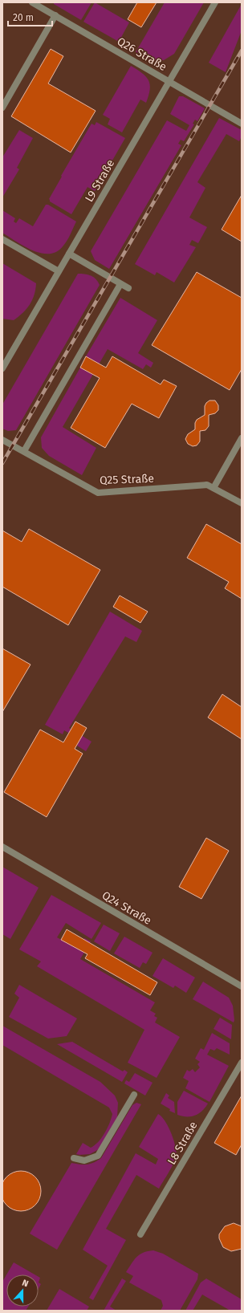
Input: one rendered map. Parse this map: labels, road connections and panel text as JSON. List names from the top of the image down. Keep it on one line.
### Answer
{"streets":{"lane":["Q26 Straße","L9 Straße","Q25 Straße","Q24 Straße","L8 Straße"]},"crossings":[["Q26 Straße","L9 Straße"]],"scale_bar":"20 m","north":"top"}
